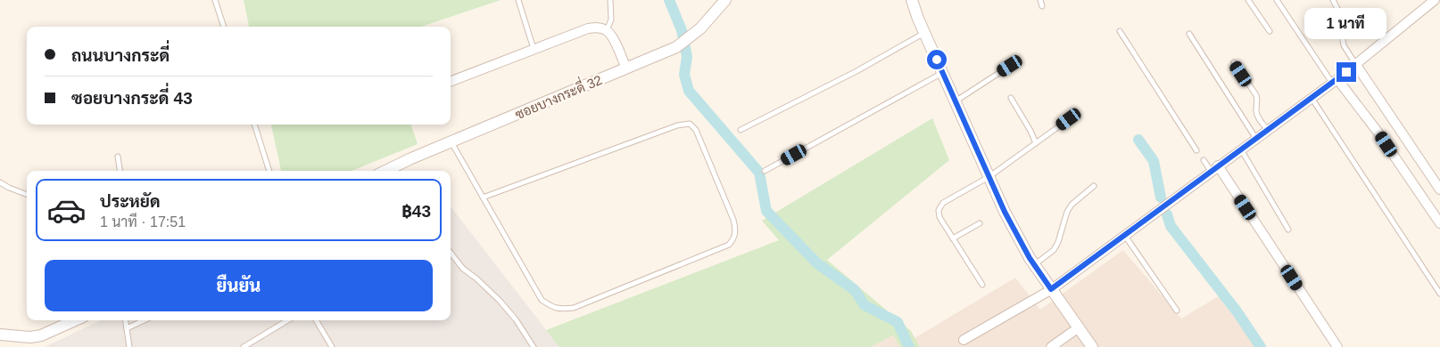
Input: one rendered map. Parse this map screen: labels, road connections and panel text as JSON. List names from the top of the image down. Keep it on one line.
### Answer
{"streets":{"street":["ซอยบางกระดี่ 32"]},"page":{"bubble":"1 นาที","banner":["ถนนบางกระดี่","ซอยบางกระดี่ 43"],"list":[{"name":"ประหยัด","note":"1 นาที · 17:51","value":"฿43"}],"buttons":"ยืนยัน"}}
